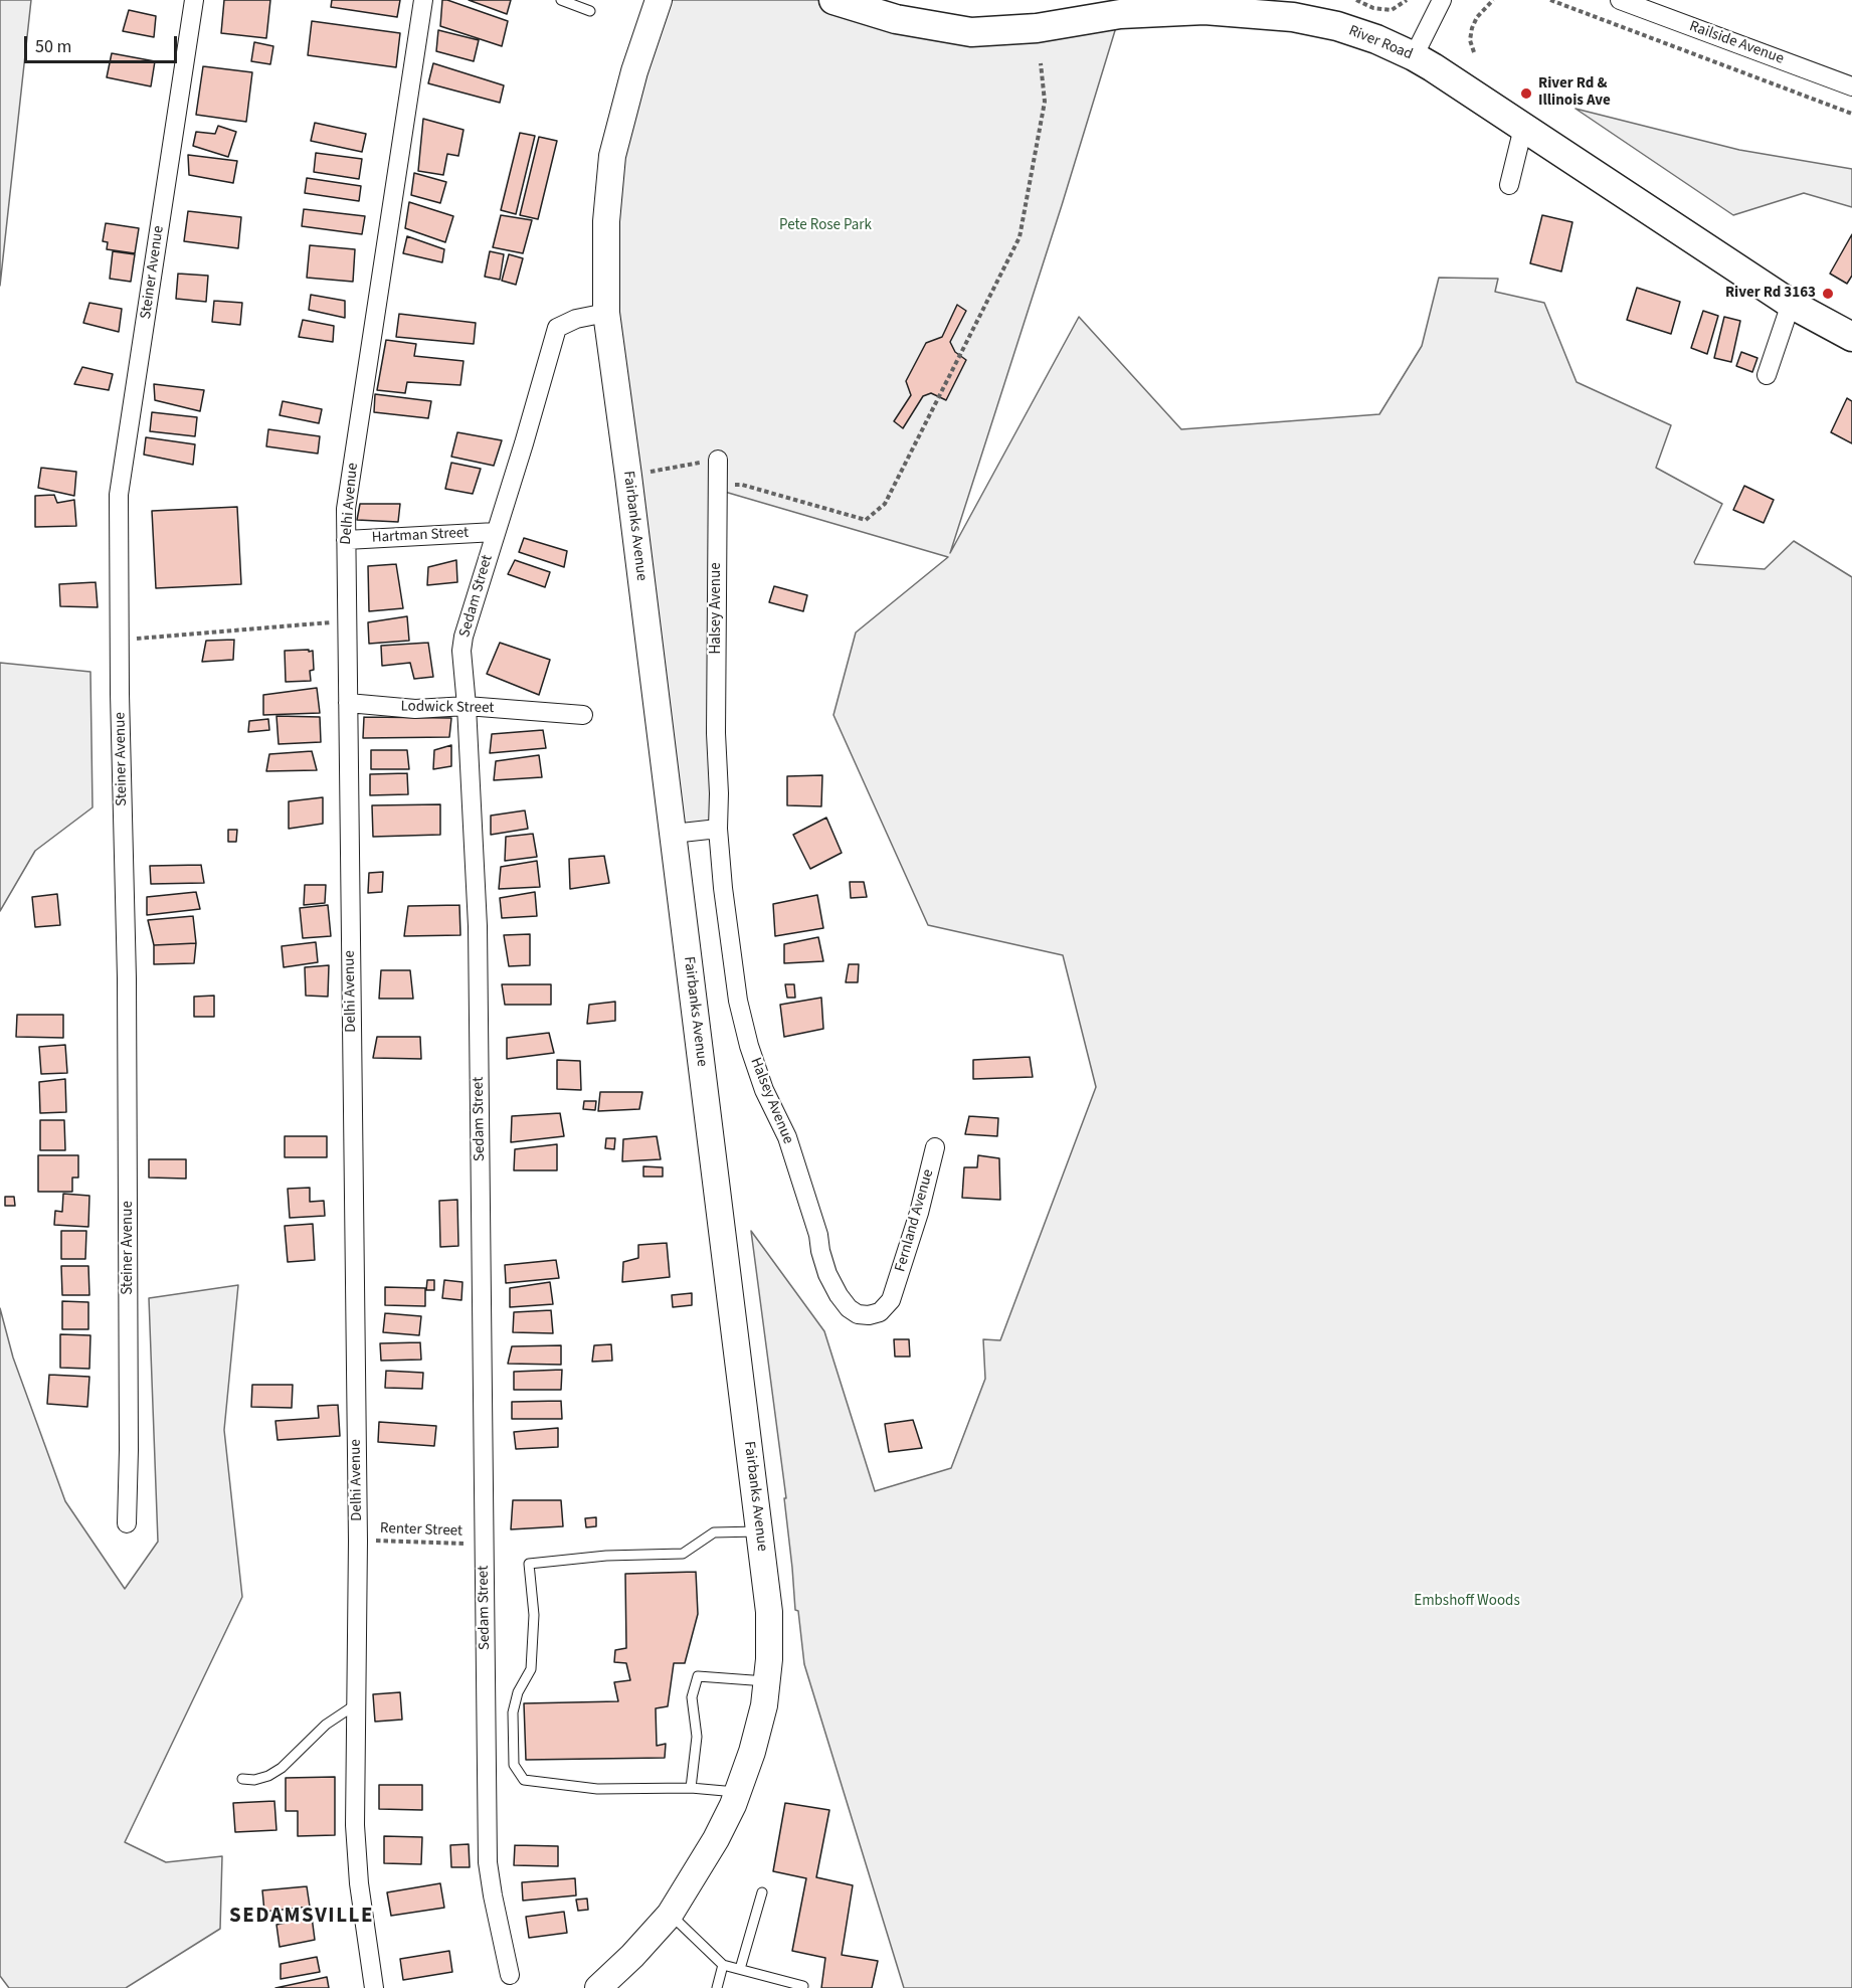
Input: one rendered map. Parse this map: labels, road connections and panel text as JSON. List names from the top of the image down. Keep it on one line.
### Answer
{"streets":{"main road":["River Road"],"street":["Railside Avenue","Steiner Avenue","Delhi Avenue","Fairbanks Avenue","Hartman Street","Sedam Street","Halsey Avenue","Lodwick Street","Fernland Avenue"],"path":["Renter Street"]},"crossings":[["Delhi Avenue","Hartman Street"],["Delhi Avenue","Lodwick Street"],["Delhi Avenue","Renter Street"],["Fairbanks Avenue","Sedam Street"],["Hartman Street","Sedam Street"],["Sedam Street","Lodwick Street"],["Sedam Street","Renter Street"],["Halsey Avenue","Fernland Avenue"]],"districts":["SEDAMSVILLE"],"parks":["Pete Rose Park","Embshoff Woods"],"places":["River Rd & Illinois Ave","River Rd 3163"],"scale_bar":"50 m"}
